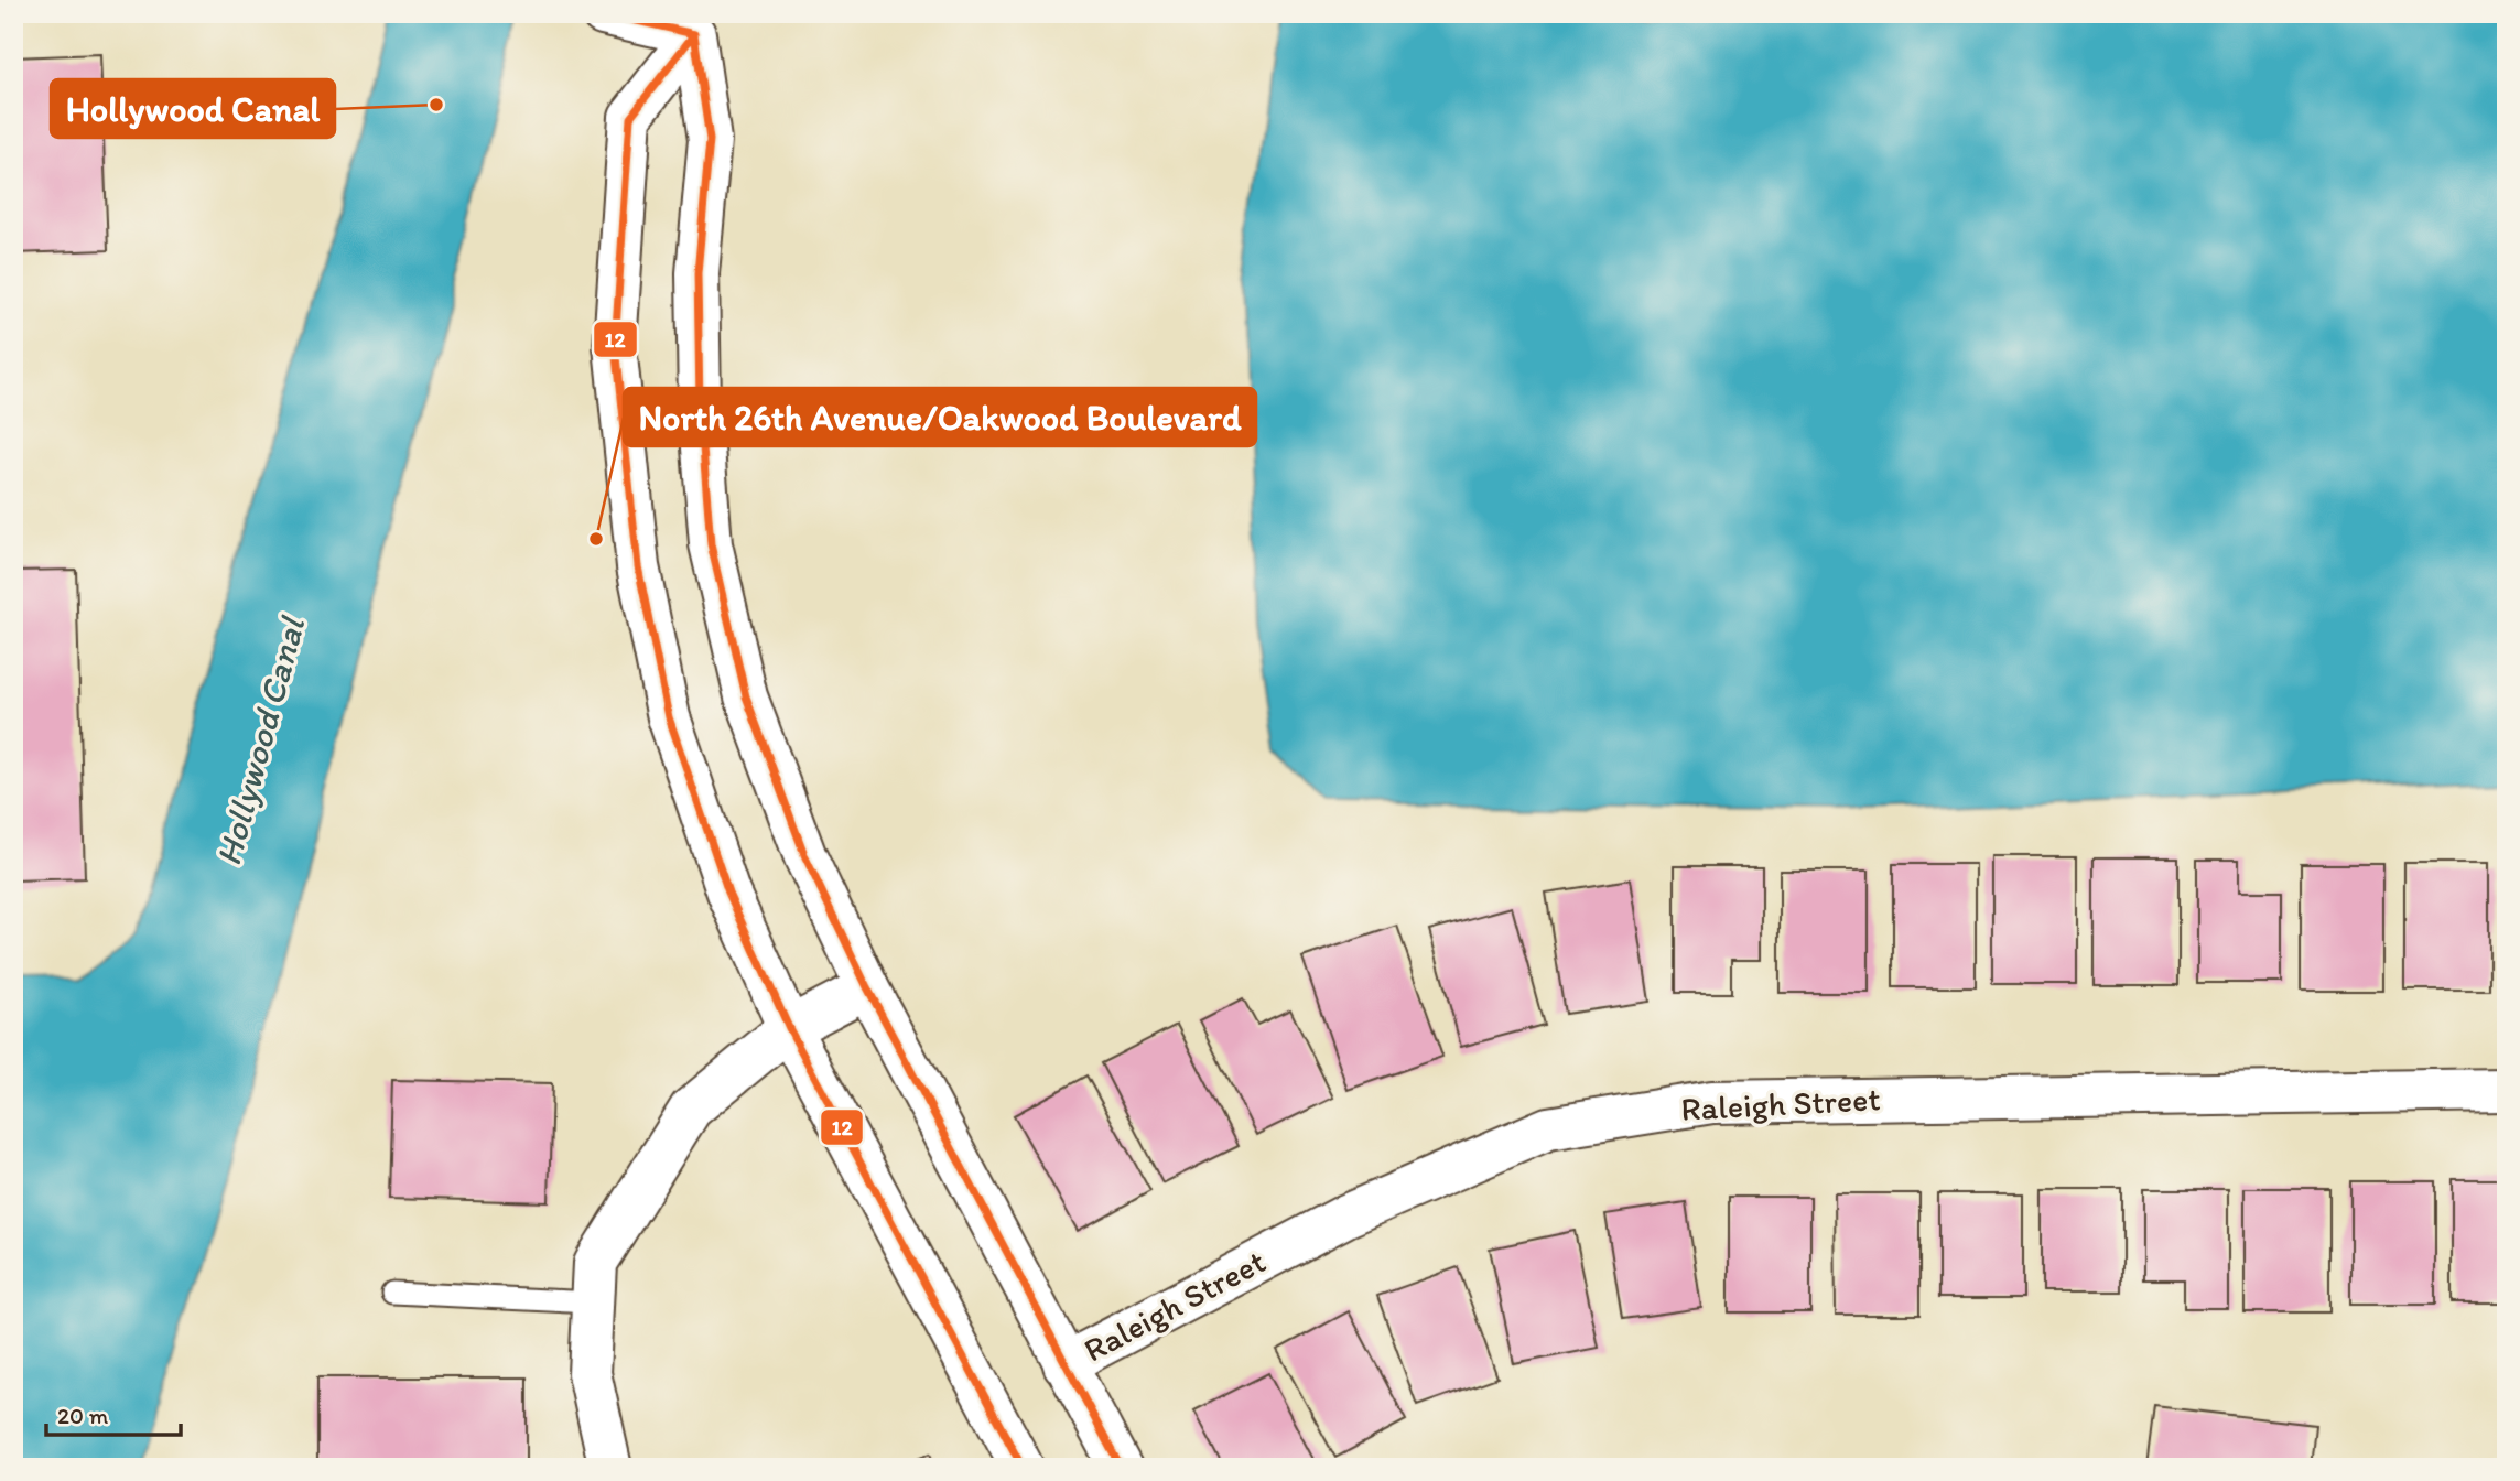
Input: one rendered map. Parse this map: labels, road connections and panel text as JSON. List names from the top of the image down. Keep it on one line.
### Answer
{"streets":{"street":["Raleigh Street"]},"water":["Hollywood Canal"],"places":["Hollywood Canal","North 26th Avenue/Oakwood Boulevard"],"lines":["transit line 12"],"scale_bar":"20 m"}
